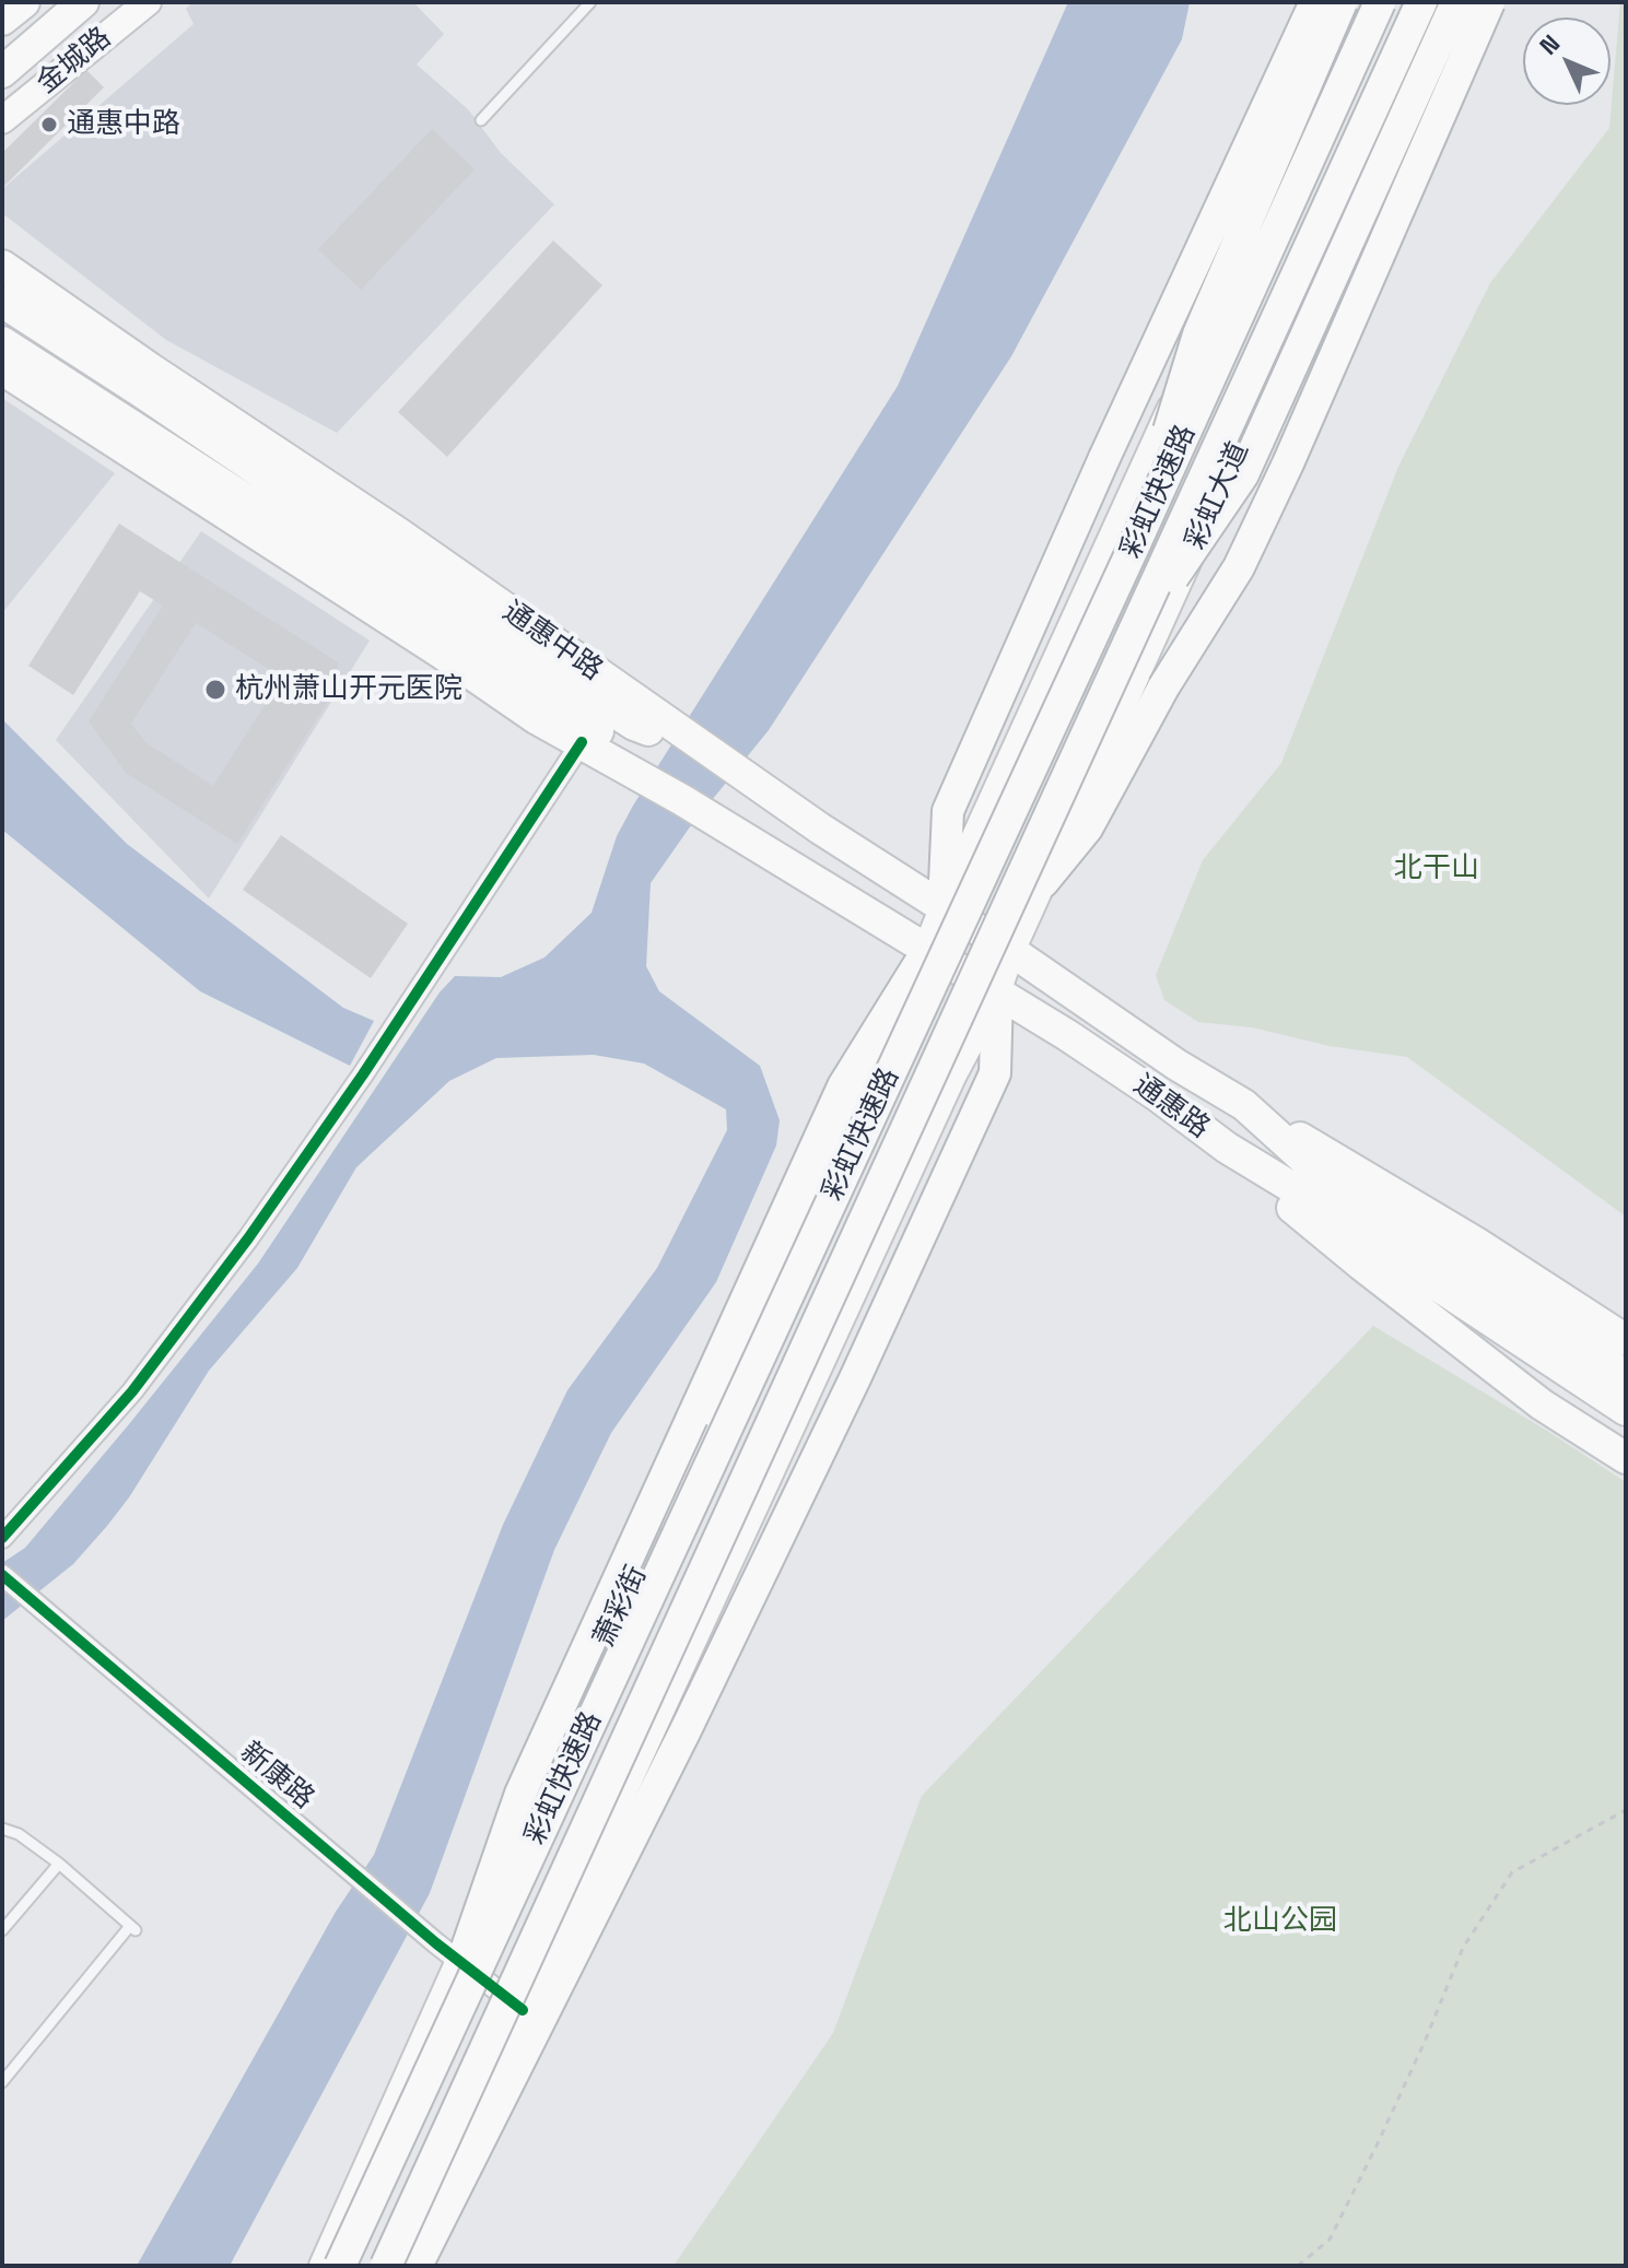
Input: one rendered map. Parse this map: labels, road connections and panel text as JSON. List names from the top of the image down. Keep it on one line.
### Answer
{"streets":{"main road":["金城路","彩虹快速路","彩虹大道","通惠中路","通惠路","萧彩街"],"street":["新康路"]},"crossings":[["彩虹大道","通惠路"],["通惠中路","通惠路"],["通惠路","萧彩街"],["萧彩街","新康路"]],"parks":["北干山","北山公园"],"places":["通惠中路","杭州萧山开元医院"],"north":"top left"}
